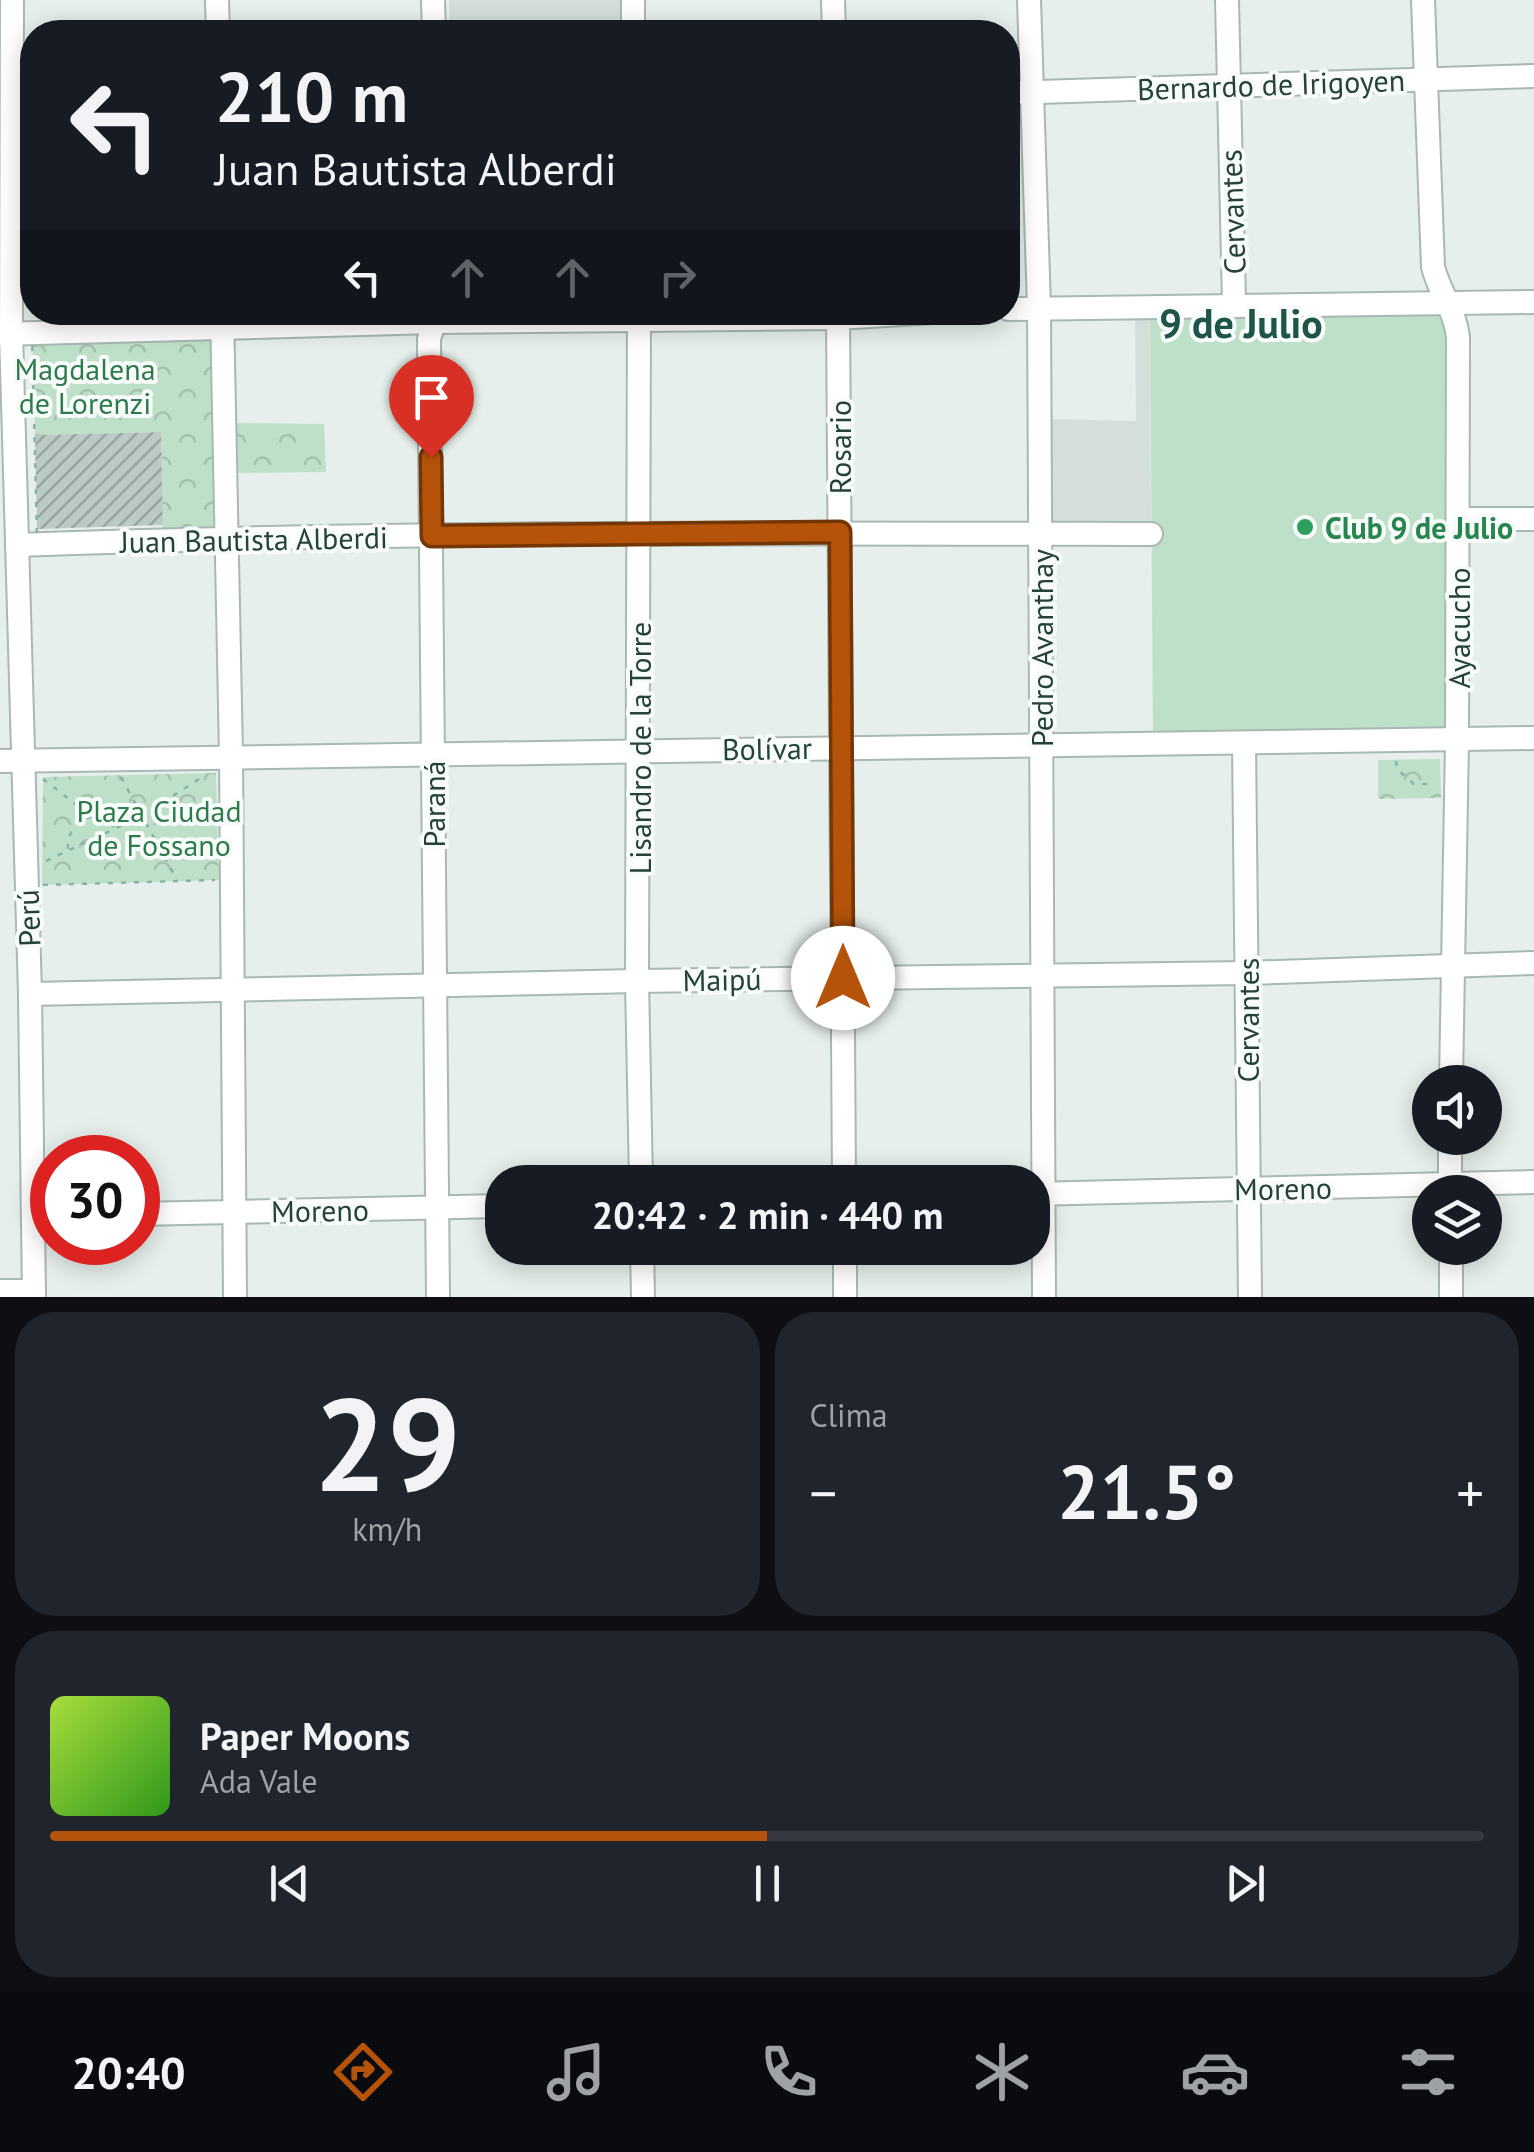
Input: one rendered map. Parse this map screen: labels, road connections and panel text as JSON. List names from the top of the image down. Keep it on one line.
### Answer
{"streets":{"street":["Bernardo de Irigoyen","Cervantes","Rosario","Juan Bautista Alberdi","Ayacucho","Pedro Avanthay","Lisandro de la Torre","Bolívar","Paraná","Perú","Maipú","Moreno"]},"crossings":[["Bernardo de Irigoyen","Cervantes"],["Bernardo de Irigoyen","Ayacucho"],["Bernardo de Irigoyen","Pedro Avanthay"],["Cervantes","Bolívar"],["Cervantes","Maipú"],["Cervantes","Moreno"],["Rosario","Juan Bautista Alberdi"],["Rosario","Bolívar"],["Rosario","Maipú"],["Juan Bautista Alberdi","Pedro Avanthay"],["Juan Bautista Alberdi","Lisandro de la Torre"],["Juan Bautista Alberdi","Paraná"],["Juan Bautista Alberdi","Perú"],["Ayacucho","Bolívar"],["Ayacucho","Maipú"],["Pedro Avanthay","Bolívar"],["Pedro Avanthay","Maipú"],["Lisandro de la Torre","Bolívar"],["Lisandro de la Torre","Maipú"],["Bolívar","Paraná"],["Bolívar","Perú"],["Paraná","Maipú"],["Paraná","Moreno"],["Perú","Maipú"]],"districts":["9 de Julio"],"parks":["Magdalena de Lorenzi","Plaza Ciudad de Fossano"],"places":["Club 9 de Julio"],"page":{"turn":["210 m","Juan Bautista Alberdi"],"limit":"30","trip":"20:42 · 2 min · 440 m","tile":[["29","km/h"],"Clima"],"heat":["−","21.5°","+"],"song":["Paper Moons","Ada Vale"],"tabs":"20:40"}}
